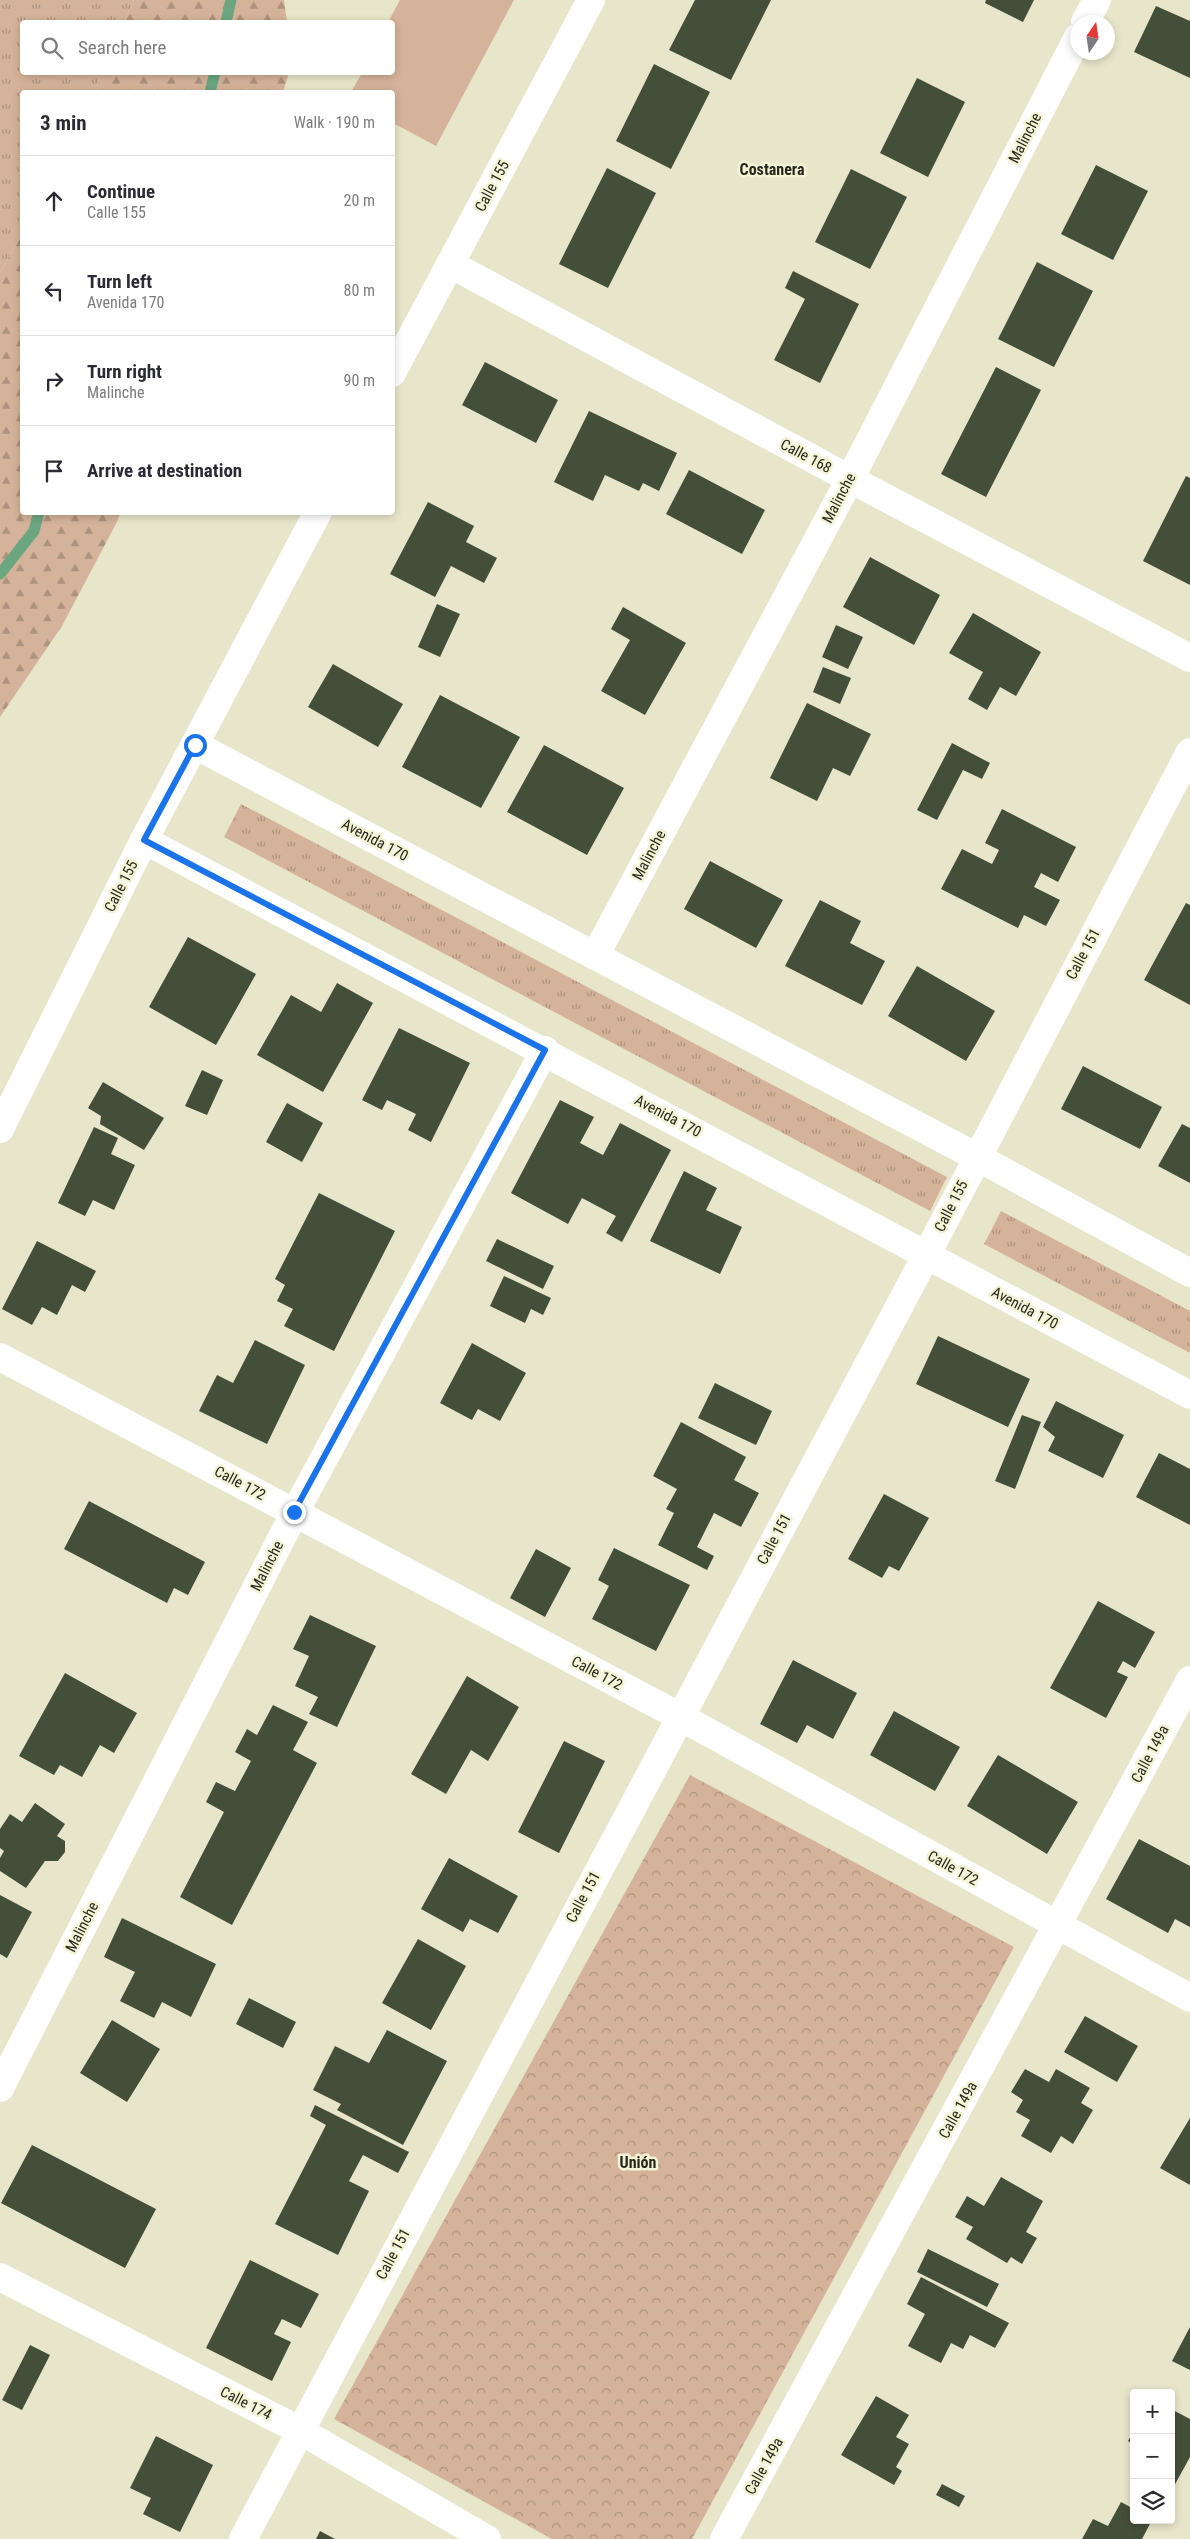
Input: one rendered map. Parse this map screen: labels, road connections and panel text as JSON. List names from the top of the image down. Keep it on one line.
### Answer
{"streets":{"street":["Malinche","Calle 155","Calle 168","Avenida 170","Calle 151","Calle 172","Calle 149a","Calle 174"]},"crossings":[["Malinche","Calle 168"],["Malinche","Avenida 170"],["Malinche","Calle 172"],["Calle 155","Calle 168"],["Calle 155","Avenida 170"],["Calle 155","Calle 151"],["Avenida 170","Calle 151"],["Calle 151","Calle 172"],["Calle 151","Calle 174"],["Calle 172","Calle 149a"]],"districts":["Costanera","Unión"],"north":"top","page":{"search":"Search here","heading":["3 min","Walk · 190 m"],"list":[["Continue","Calle 155","20 m"],["Turn left","Avenida 170","80 m"],["Turn right","Malinche","90 m"],"Arrive at destination"],"map_buttons":["+","−"]}}
